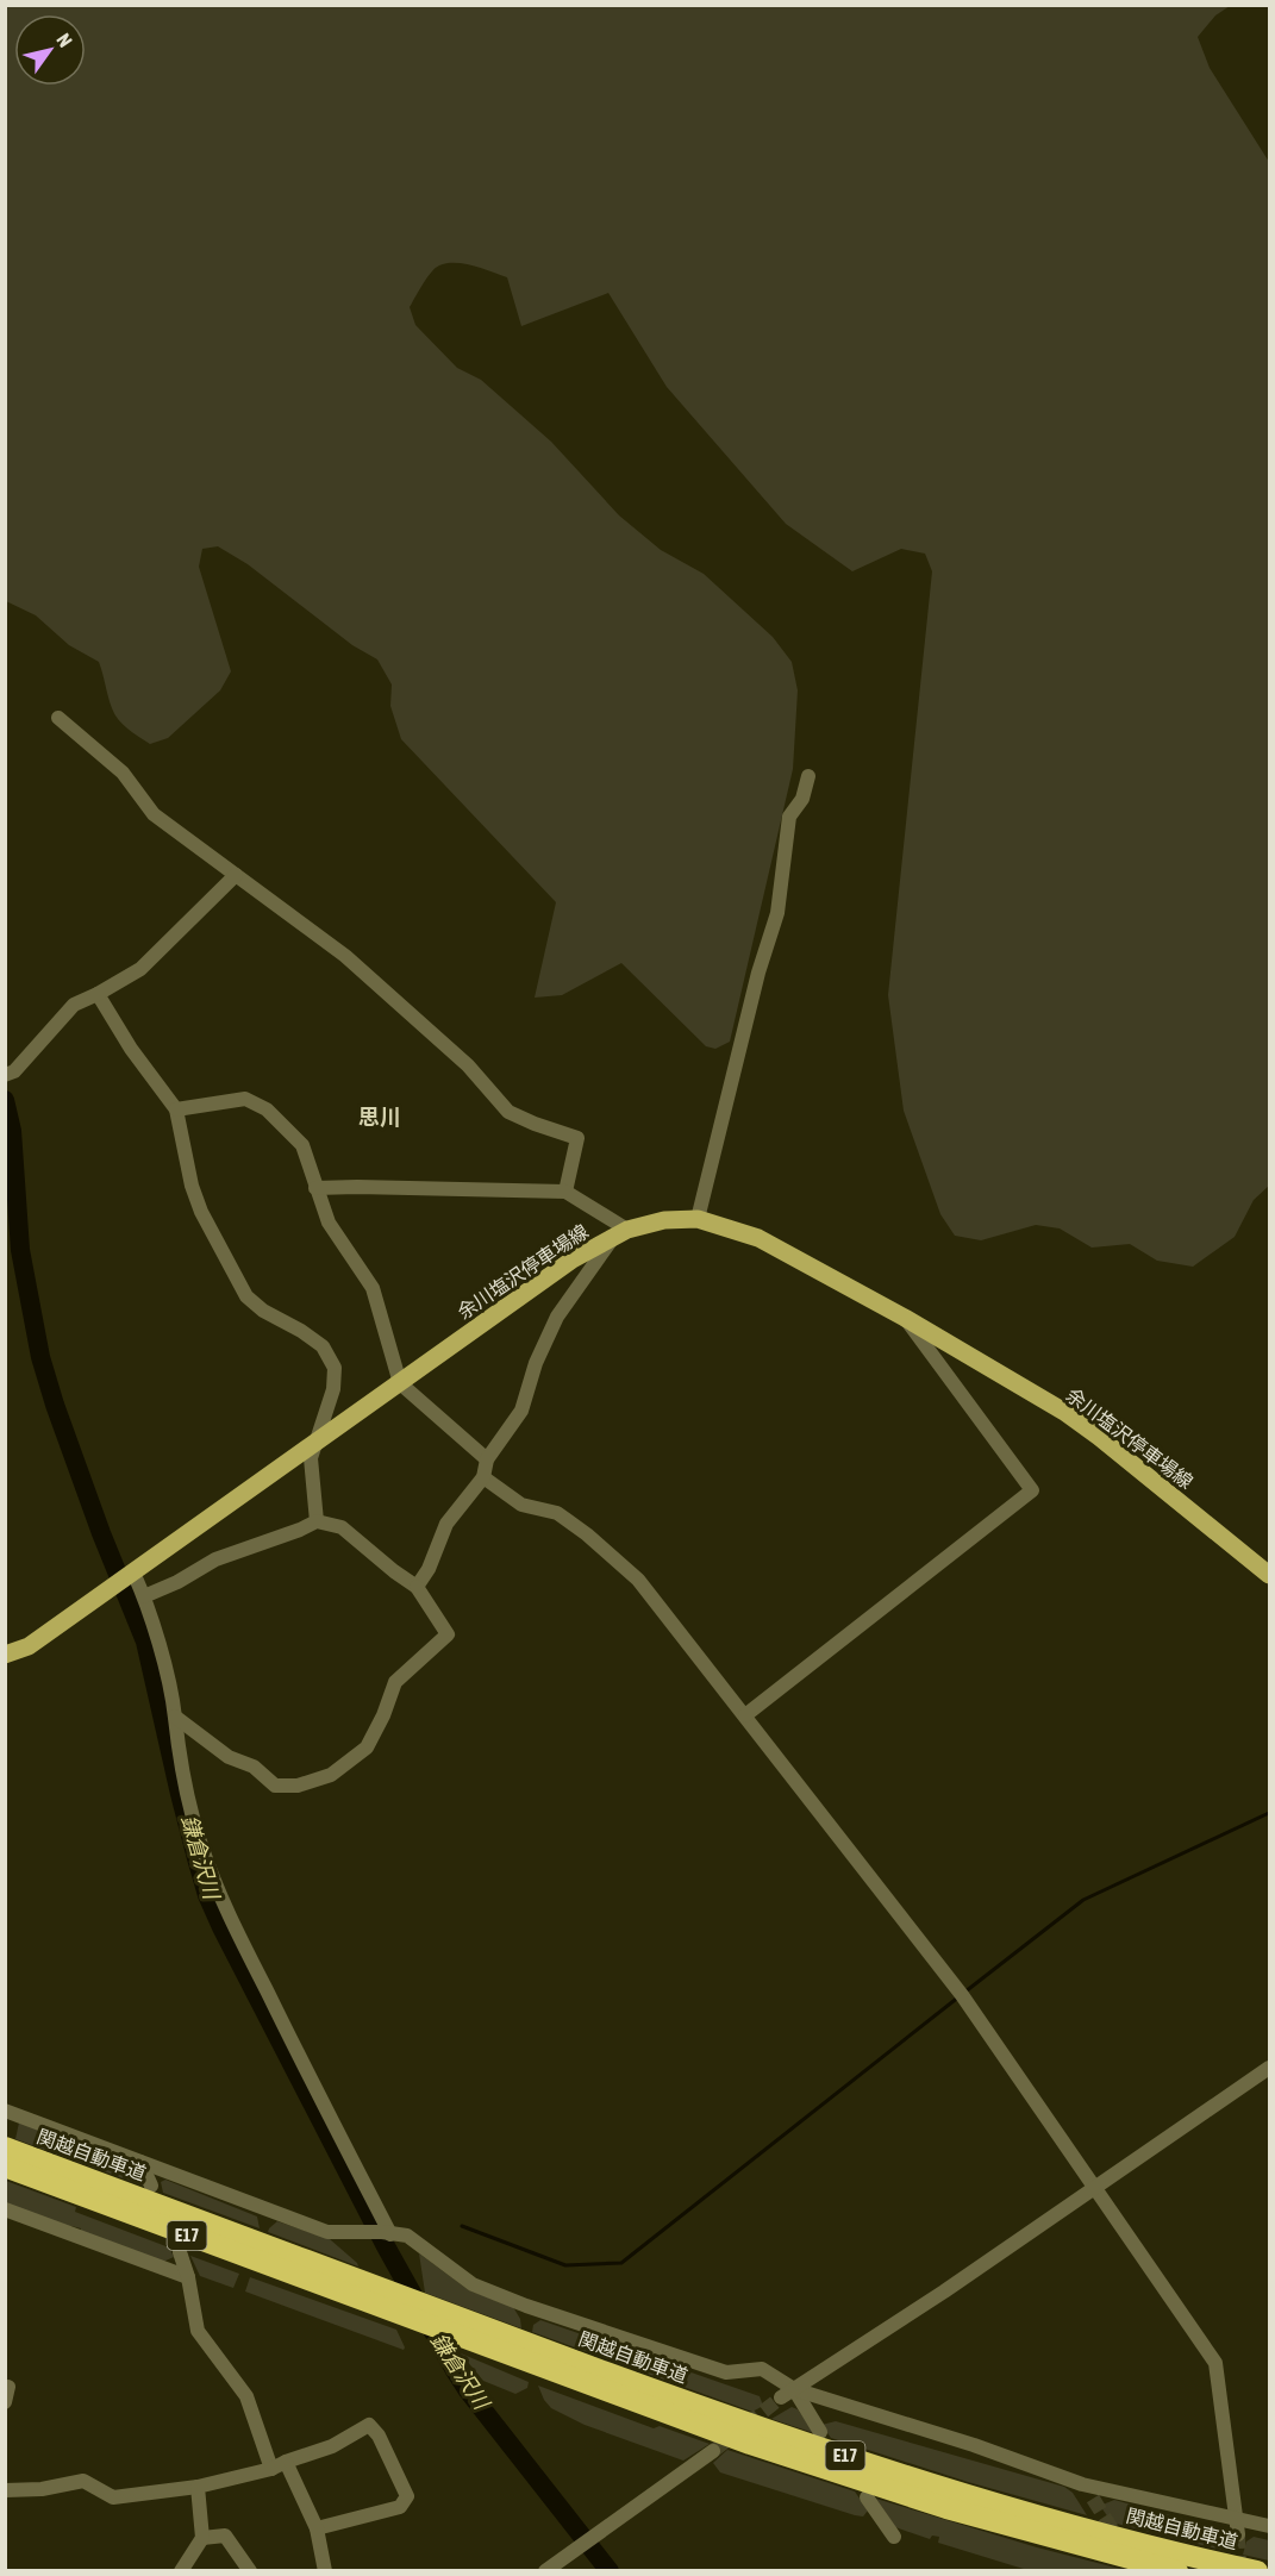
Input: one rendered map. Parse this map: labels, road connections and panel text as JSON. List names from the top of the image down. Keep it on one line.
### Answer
{"streets":{"highway":["関越自動車道","E17"],"main road":["余川塩沢停車場線"]},"districts":["思川"],"water":["鎌倉沢川"],"north":"top right"}
